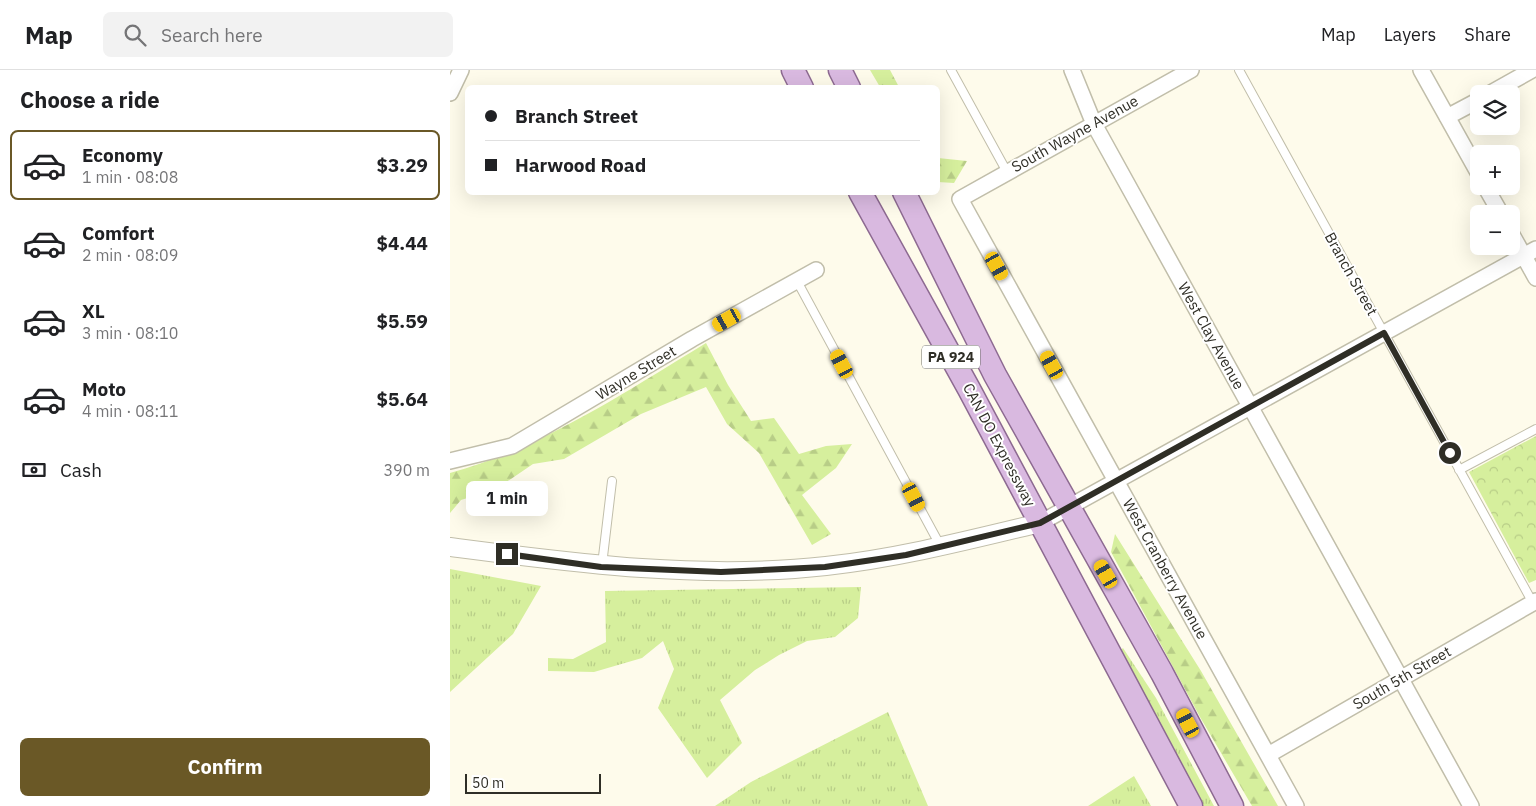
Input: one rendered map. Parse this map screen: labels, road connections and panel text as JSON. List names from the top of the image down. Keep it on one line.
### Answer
{"streets":{"main road":["PA 924","CAN DO Expressway"],"street":["South Wayne Avenue","West Clay Avenue","Wayne Street","West Cranberry Avenue","South 5th Street"],"lane":["Branch Street"]},"crossings":[["South Wayne Avenue","West Clay Avenue"],["South Wayne Avenue","West Cranberry Avenue"],["Branch Street","South 5th Street"],["West Clay Avenue","South 5th Street"],["West Cranberry Avenue","South 5th Street"]],"scale_bar":"50 m","page":{"header":"Map","search":"Search here","nav":["Map","Layers","Share"],"heading":"Choose a ride","map_buttons":["+","−"],"banner":["Branch Street","Harwood Road"],"list":[{"name":"Economy","note":"1 min · 08:08","value":"$3.29"},{"name":"Comfort","note":"2 min · 08:09","value":"$4.44"},{"name":"XL","note":"3 min · 08:10","value":"$5.59"},{"name":"Moto","note":"4 min · 08:11","value":"$5.64"}],"pay":["Cash","390 m"],"bubble":"1 min","buttons":"Confirm","scale":"50 m"}}
